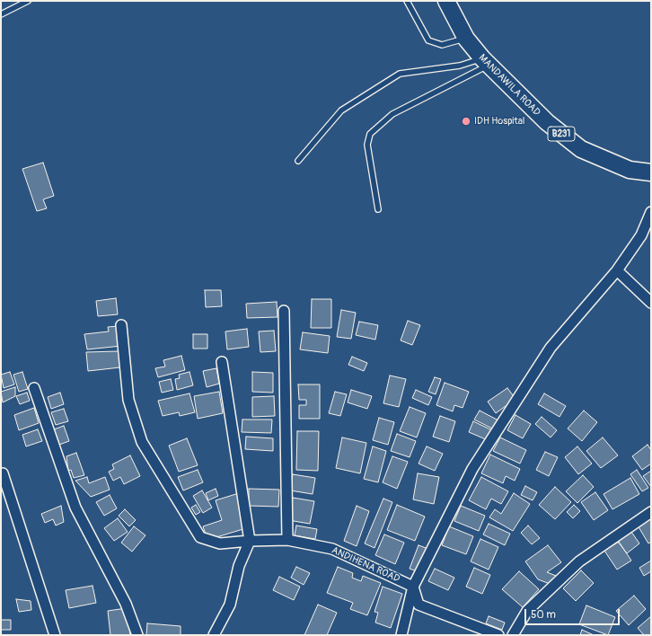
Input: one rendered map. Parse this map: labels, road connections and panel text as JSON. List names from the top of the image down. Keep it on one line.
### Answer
{"streets":{"main road":["MANDAWILA ROAD","B231"],"street":["ANDIHENA ROAD"]},"places":["IDH Hospital"],"scale_bar":"50 m"}
